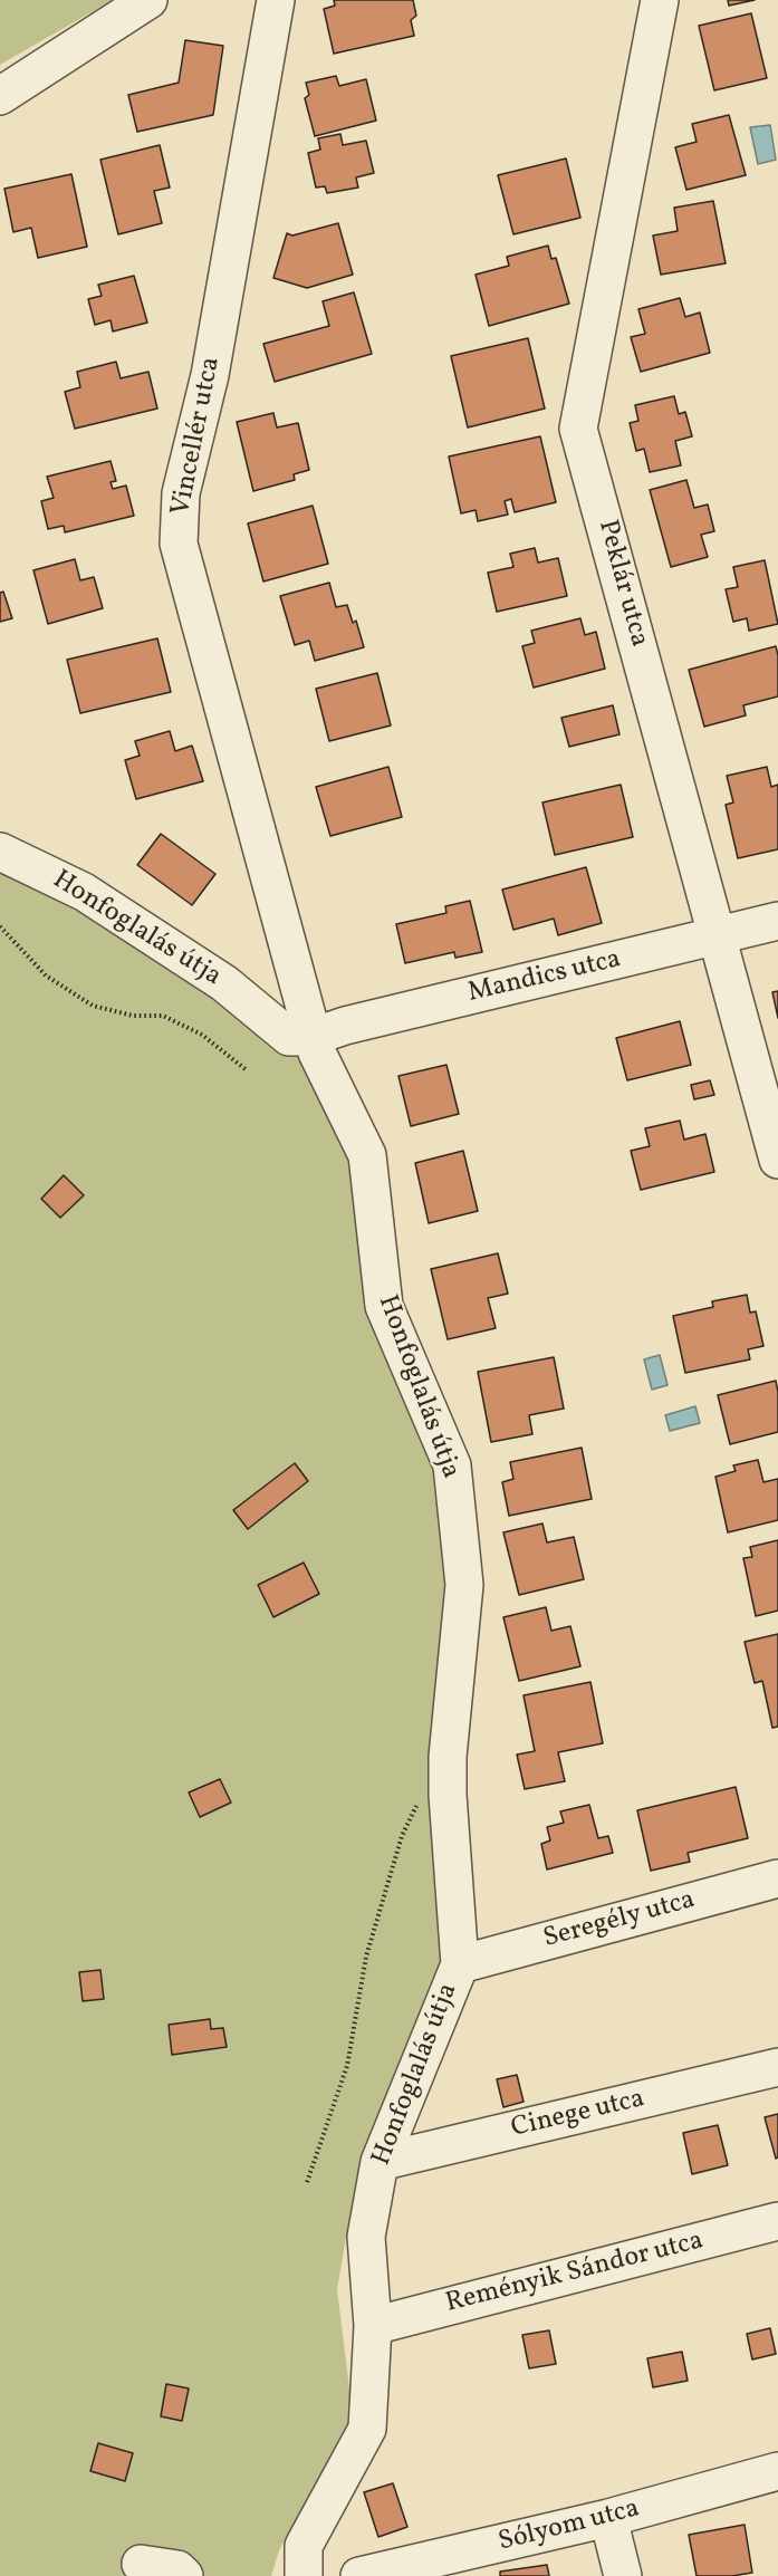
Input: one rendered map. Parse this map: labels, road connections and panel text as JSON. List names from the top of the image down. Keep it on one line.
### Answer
{"streets":{"street":["Vincellér utca","Peklár utca","Honfoglalás útja","Mandics utca","Seregély utca","Cinege utca","Reményik Sándor utca","Sólyom utca"]},"crossings":[["Vincellér utca","Honfoglalás útja"],["Vincellér utca","Mandics utca"],["Peklár utca","Mandics utca"],["Honfoglalás útja","Mandics utca"],["Honfoglalás útja","Seregély utca"],["Honfoglalás útja","Cinege utca"],["Honfoglalás útja","Reményik Sándor utca"]]}
